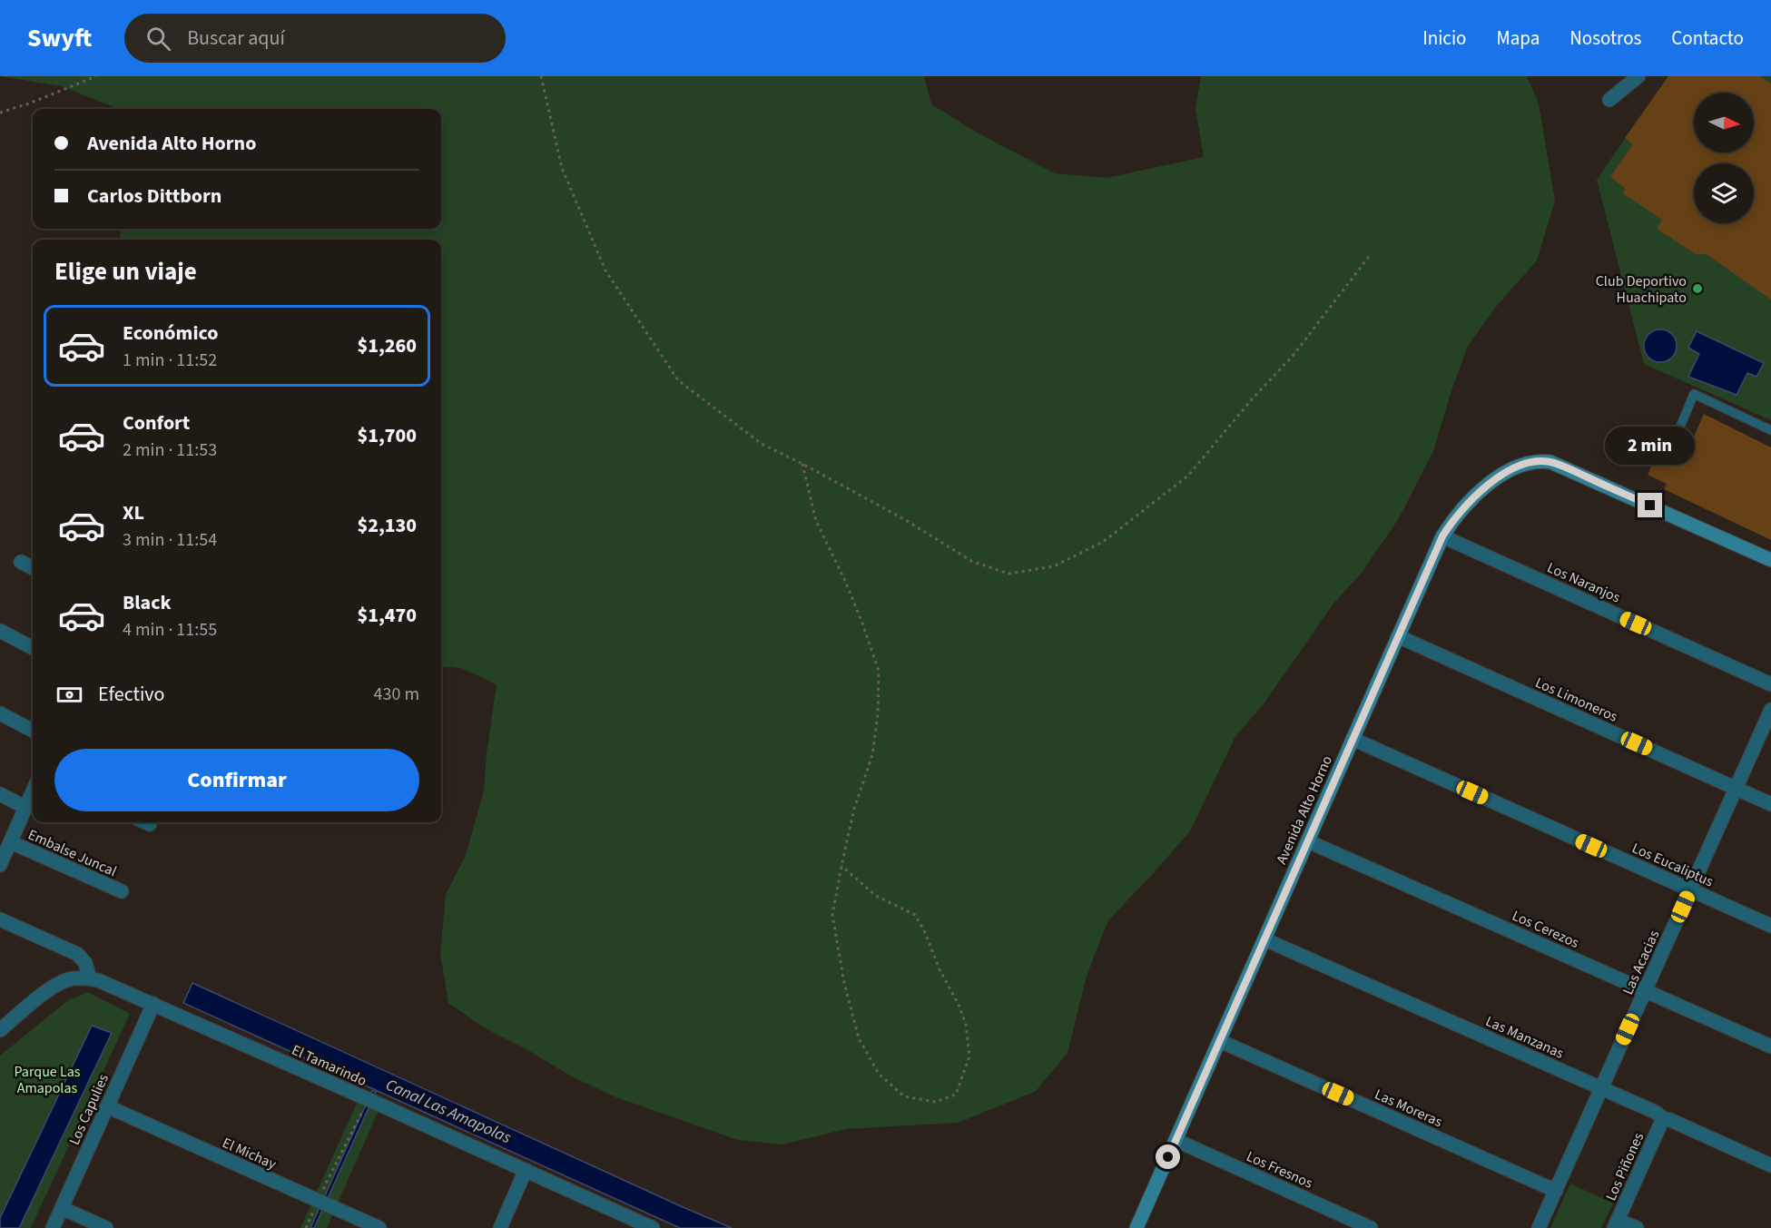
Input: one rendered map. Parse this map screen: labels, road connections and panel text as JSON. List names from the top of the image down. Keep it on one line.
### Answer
{"streets":{"street":["Los Naranjos","Los Limoneros","Avenida Alto Horno","Embalse Juncal","Los Eucaliptus","Los Cerezos","Las Acacias","Las Manzanas","El Tamarindo","Las Moreras","Los Capulies","El Michay","Los Piñones","Los Fresnos"]},"crossings":[["Los Naranjos","Avenida Alto Horno"],["Los Limoneros","Avenida Alto Horno"],["Los Limoneros","Las Acacias"],["Avenida Alto Horno","Los Eucaliptus"],["Avenida Alto Horno","Los Cerezos"],["Avenida Alto Horno","Las Manzanas"],["Avenida Alto Horno","Las Moreras"],["Avenida Alto Horno","Los Fresnos"],["Los Eucaliptus","Las Acacias"],["Los Cerezos","Las Acacias"],["Las Acacias","Las Manzanas"],["Las Acacias","Las Moreras"],["Las Manzanas","Los Piñones"],["El Tamarindo","Los Capulies"],["Los Capulies","El Michay"]],"water":["Canal Las Amapolas"],"parks":["Parque Las Amapolas"],"places":["Club Deportivo Huachipato"],"north":"right","page":{"header":"Swyft","search":"Buscar aquí","nav":["Inicio","Mapa","Nosotros","Contacto"],"banner":["Avenida Alto Horno","Carlos Dittborn"],"heading":"Elige un viaje","list":[{"name":"Económico","note":"1 min · 11:52","value":"$1,260"},{"name":"Confort","note":"2 min · 11:53","value":"$1,700"},{"name":"XL","note":"3 min · 11:54","value":"$2,130"},{"name":"Black","note":"4 min · 11:55","value":"$1,470"}],"bubble":"2 min","pay":["Efectivo","430 m"],"buttons":"Confirmar"}}
